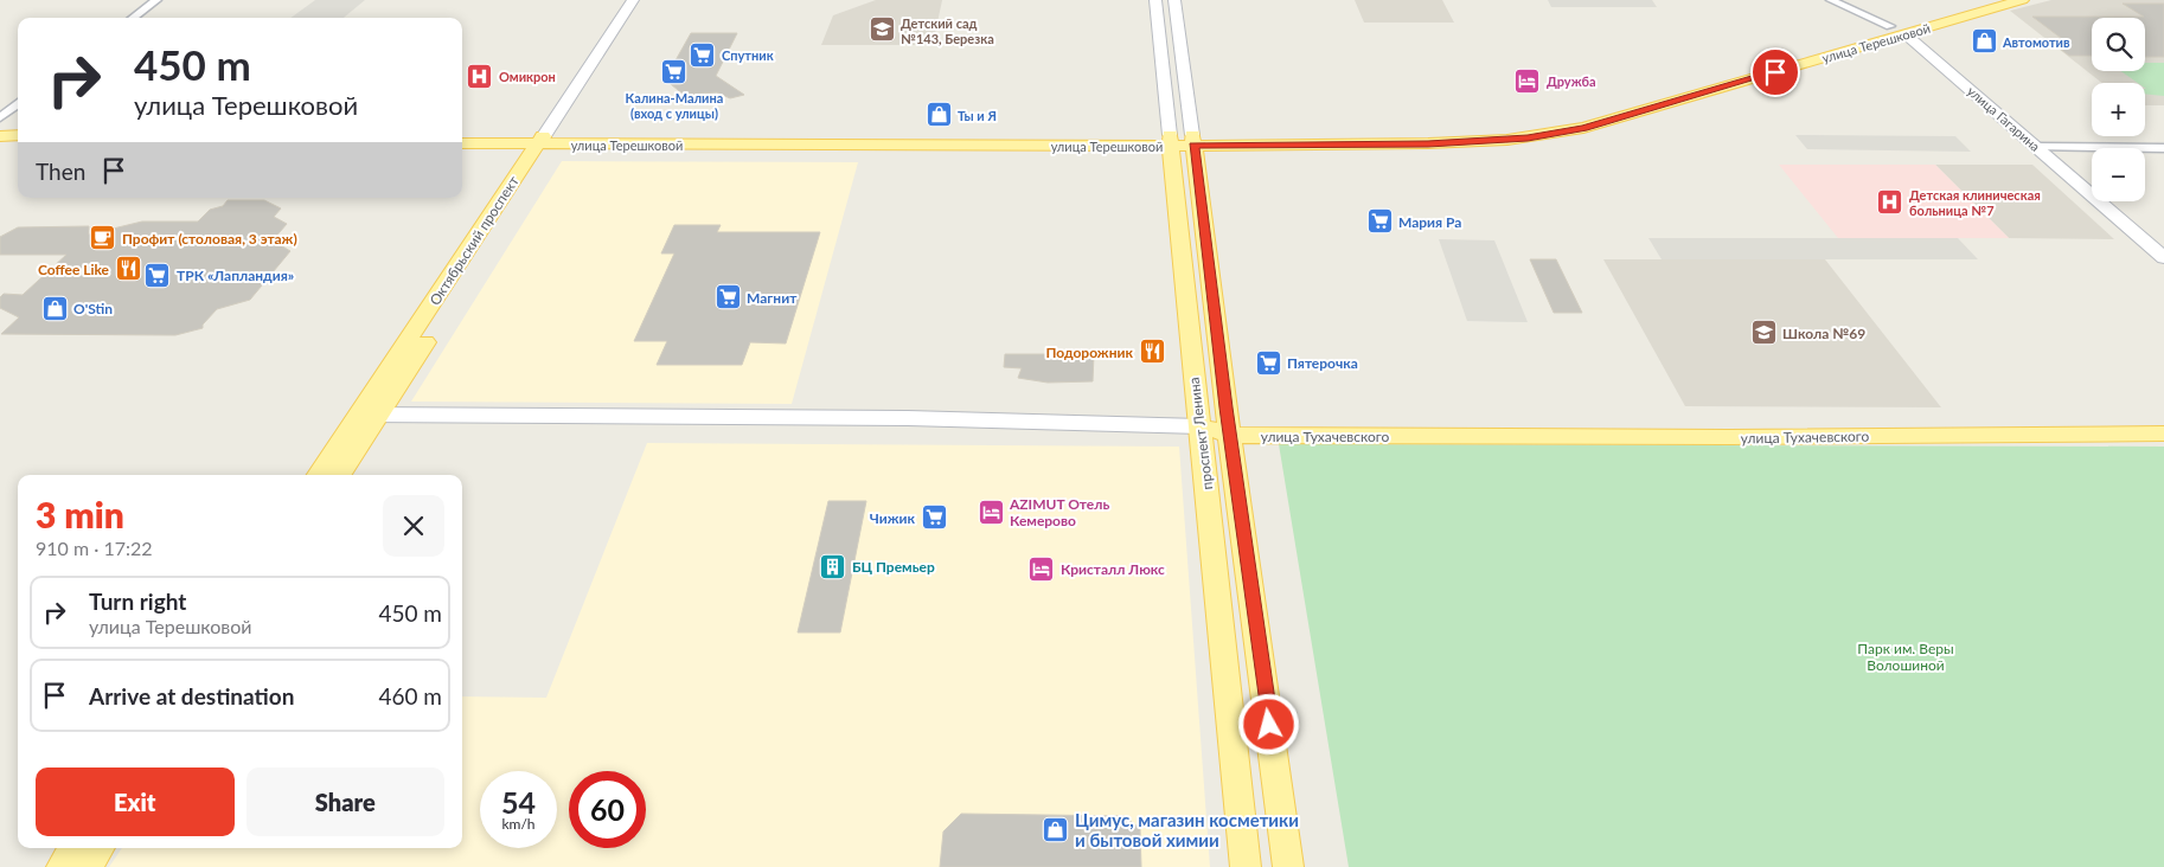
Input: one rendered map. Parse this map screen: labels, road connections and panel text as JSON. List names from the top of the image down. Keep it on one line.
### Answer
{"streets":{"main road":["улица Терешковой","улица Гагарина","Октябрьский проспект","проспект Ленина","улица Тухачевского"]},"crossings":[["улица Терешковой","улица Гагарина"],["улица Терешковой","Октябрьский проспект"],["улица Терешковой","проспект Ленина"],["проспект Ленина","улица Тухачевского"]],"parks":["Парк им. Веры Волошиной"],"places":{"school or university":["Детский сад №143, Березка","Школа №69"],"shop":["Автомотив","Ты и Я","O'Stin","Цимус, магазин косметики и бытовой химии"],"supermarket":["Спутник","Калина-Малина (вход с улицы)","Мария Ра","ТРК «Лапландия»","Магнит","Пятерочка","Чижик"],"hospital":["Омикрон","Детская клиническая больница №7"],"hotel":["Дружба","AZIMUT Отель Кемерово","Кристалл Люкс"],"cafe":["Профит (столовая, 3 этаж)"],"restaurant":["Coffee Like","Подорожник"],"building":["БЦ Премьер"]},"page":{"map_buttons":["+","−"],"turn":["450 m","улица Терешковой"],"then":"Then","heading":["3 min","910 m · 17:22"],"list":[{"name":"Turn right","note":"улица Терешковой","value":"450 m"},{"name":"Arrive at destination","value":"460 m"}],"buttons":["Exit","Share"],"speed":"54 km/h","limit":"60"}}
